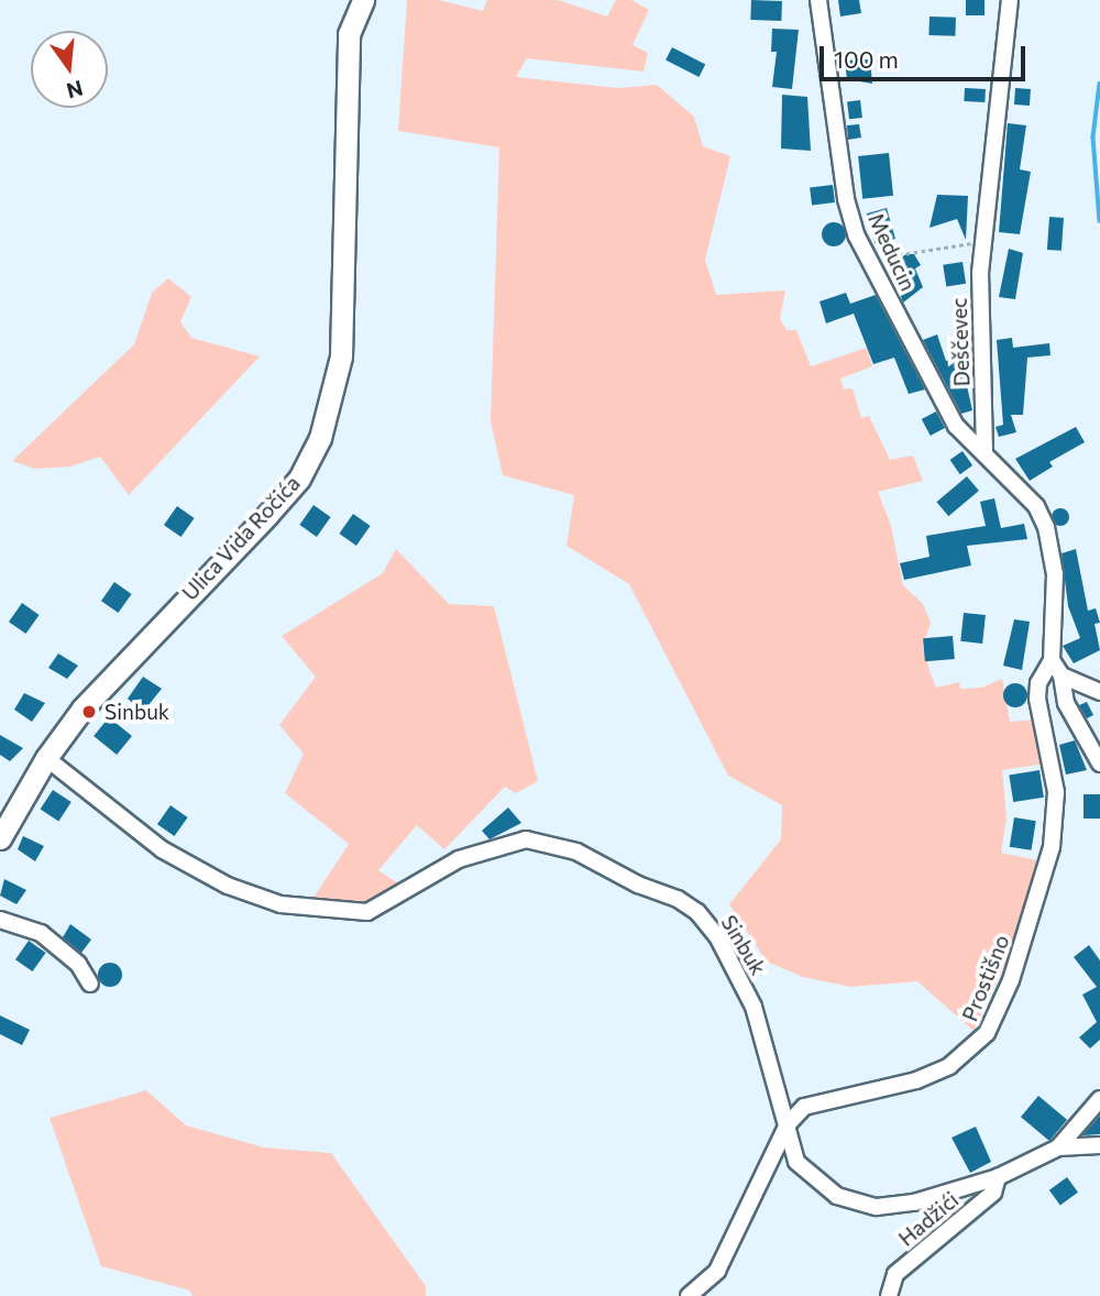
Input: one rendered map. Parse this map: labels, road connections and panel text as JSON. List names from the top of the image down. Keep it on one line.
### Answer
{"streets":{"main road":["Ulica Vida Ročića"],"street":["Meducin","Deščevec","Sinbuk","Prostišno","Hadžići"]},"crossings":[["Meducin","Deščevec"],["Ulica Vida Ročića","Sinbuk"],["Sinbuk","Prostišno"],["Sinbuk","Hadžići"]],"places":["Sinbuk"],"scale_bar":"100 m","north":"bottom"}
